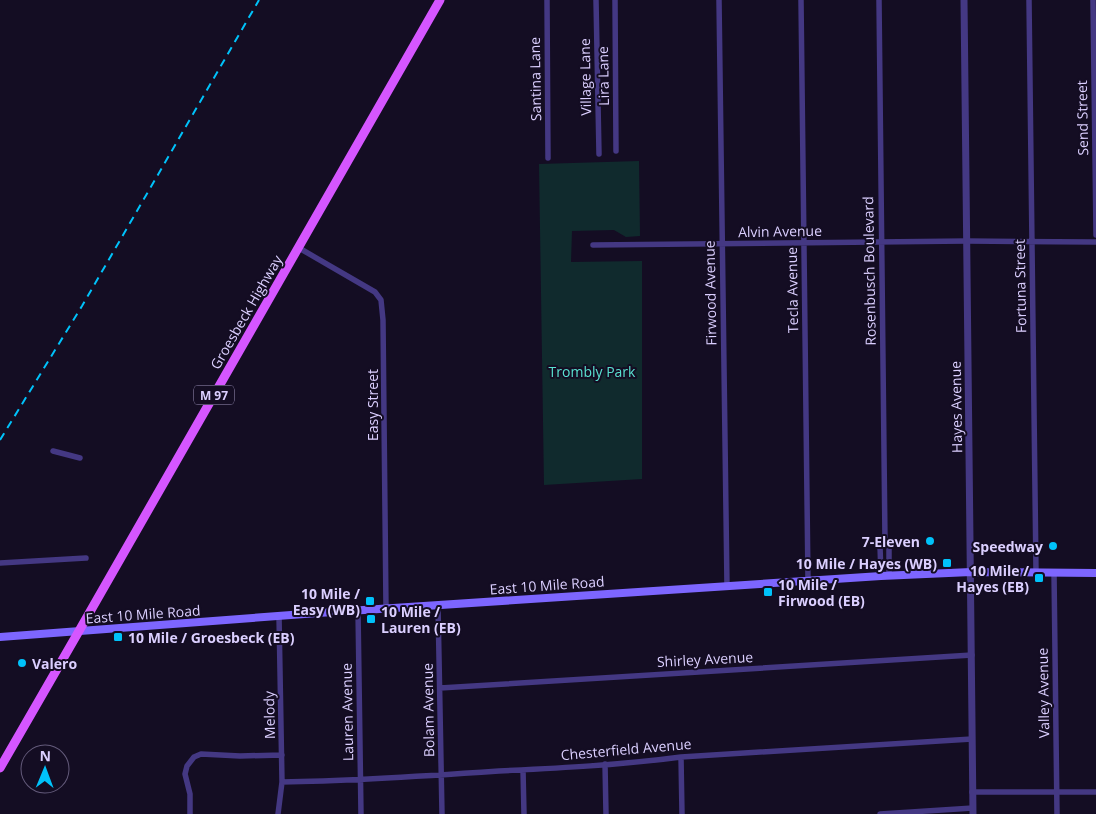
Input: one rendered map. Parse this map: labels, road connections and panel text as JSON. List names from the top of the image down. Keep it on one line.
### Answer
{"streets":{"main road":["Groesbeck Highway","M 97","East 10 Mile Road"],"street":["Lira Lane","Village Lane","Santina Lane","Send Street","Alvin Avenue","Rosenbusch Boulevard","Fortuna Street","Tecla Avenue","Firwood Avenue","Easy Street","Hayes Avenue","Shirley Avenue","Valley Avenue","Bolam Avenue","Lauren Avenue","Melody","Chesterfield Avenue"]},"crossings":[["Alvin Avenue","Rosenbusch Boulevard"],["Alvin Avenue","Fortuna Street"],["Alvin Avenue","Tecla Avenue"],["Alvin Avenue","Firwood Avenue"],["Alvin Avenue","Hayes Avenue"],["Rosenbusch Boulevard","East 10 Mile Road"],["Fortuna Street","East 10 Mile Road"],["Tecla Avenue","East 10 Mile Road"],["Firwood Avenue","East 10 Mile Road"],["Groesbeck Highway","Easy Street"],["Groesbeck Highway","East 10 Mile Road"],["Easy Street","East 10 Mile Road"],["Hayes Avenue","East 10 Mile Road"],["Hayes Avenue","Shirley Avenue"],["Hayes Avenue","Chesterfield Avenue"],["East 10 Mile Road","Valley Avenue"],["East 10 Mile Road","Bolam Avenue"],["East 10 Mile Road","Lauren Avenue"],["East 10 Mile Road","Melody"],["Shirley Avenue","Bolam Avenue"],["Bolam Avenue","Chesterfield Avenue"],["Lauren Avenue","Chesterfield Avenue"],["Melody","Chesterfield Avenue"]],"parks":["Trombly Park"],"places":{"other":["7-Eleven","Speedway","Valero"],"transit":["10 Mile / Hayes (WB)","10 Mile / Hayes (EB)","10 Mile / Firwood (EB)","10 Mile / Easy (WB)","10 Mile / Lauren (EB)","10 Mile / Groesbeck (EB)"]},"north":"top"}
